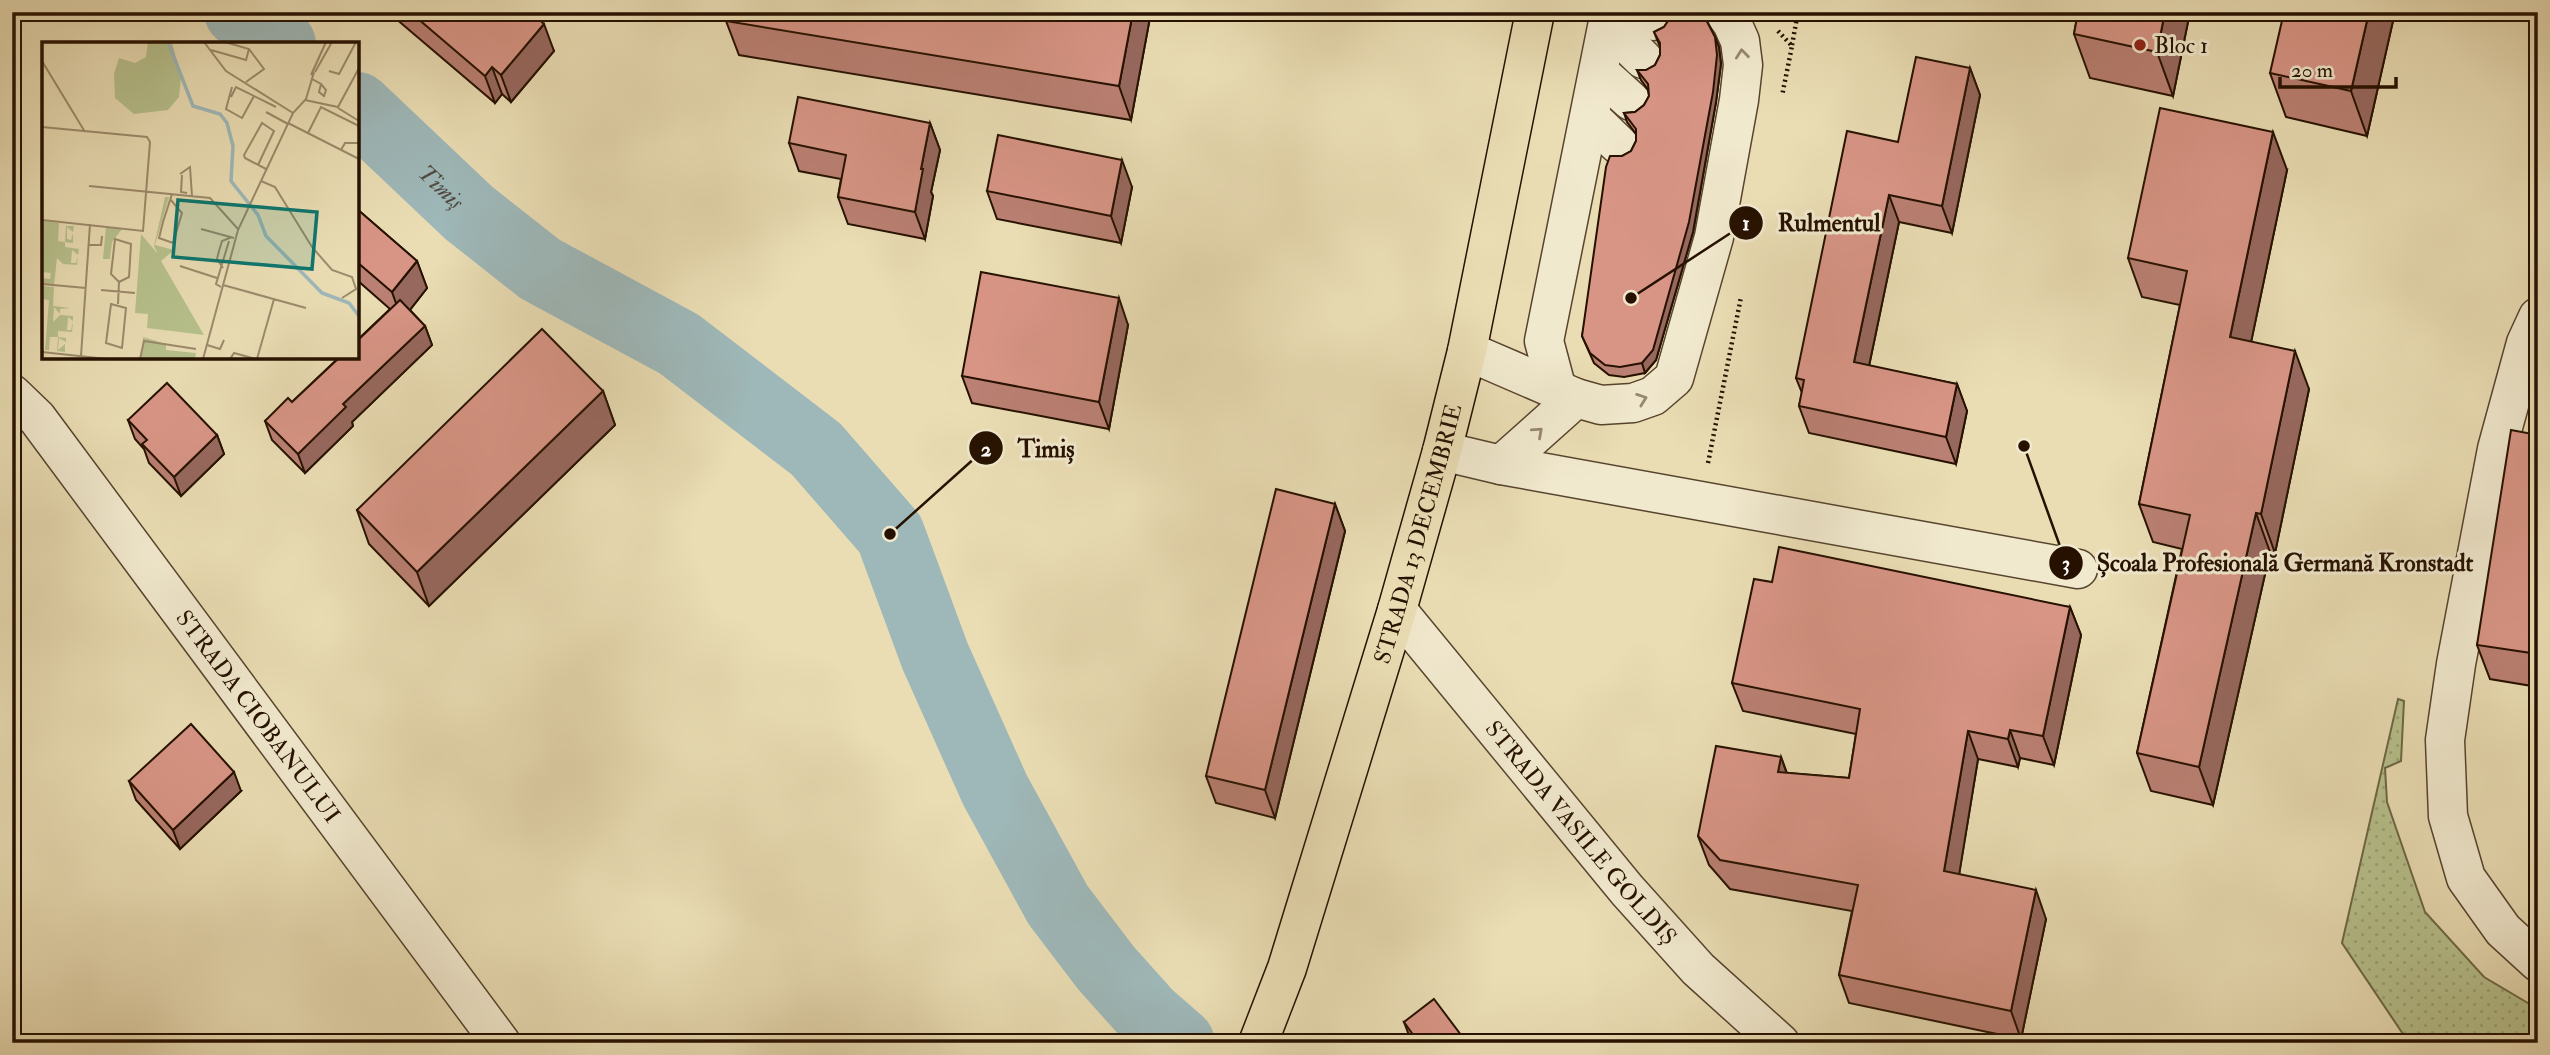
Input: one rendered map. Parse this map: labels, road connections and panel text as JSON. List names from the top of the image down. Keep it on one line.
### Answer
{"streets":{"main road":["STRADA 13 DECEMBRIE"],"street":["STRADA CIOBANULUI","STRADA VASILE GOLDIȘ"]},"crossings":[["STRADA 13 DECEMBRIE","STRADA VASILE GOLDIȘ"]],"water":["Timiș"],"places":["Bloc 1","Rulmentul","Școala Profesională Germană Kronstadt","Timiș"],"scale_bar":"20 m"}
